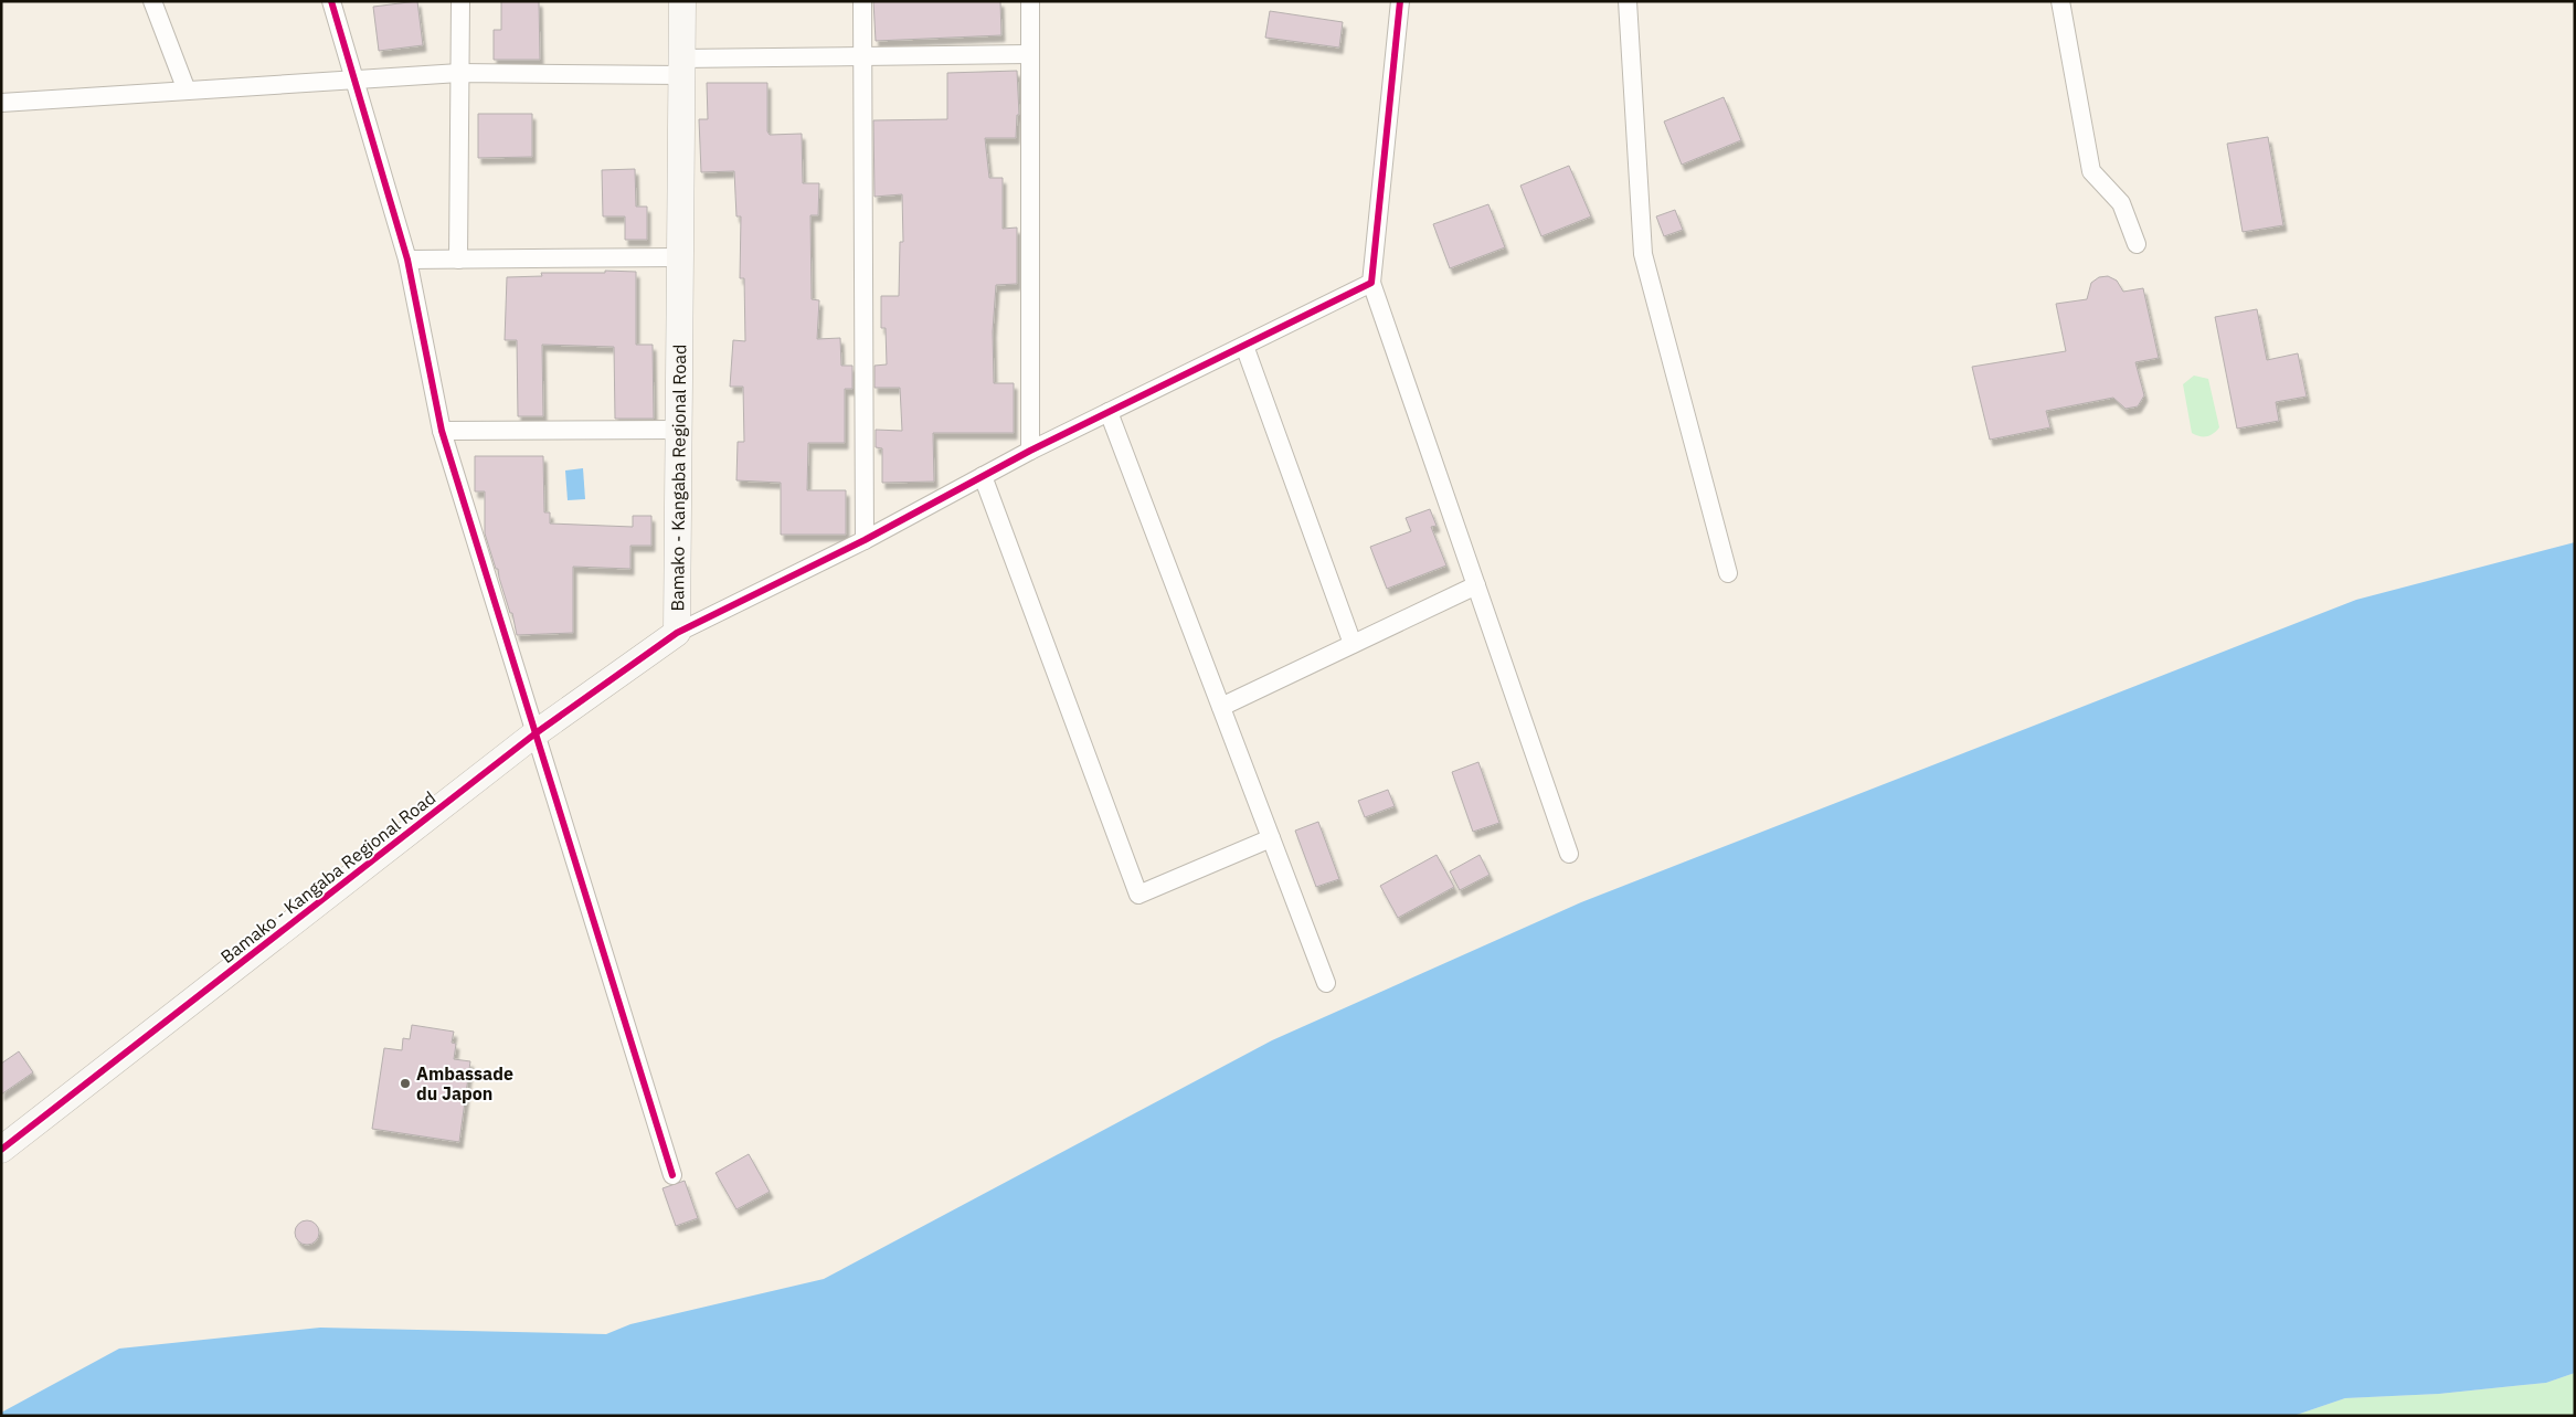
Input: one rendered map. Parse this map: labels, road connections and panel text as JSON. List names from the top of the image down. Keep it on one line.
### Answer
{"streets":{"street":["Bamako - Kangaba Regional Road"]},"places":["Ambassade du Japon"]}
